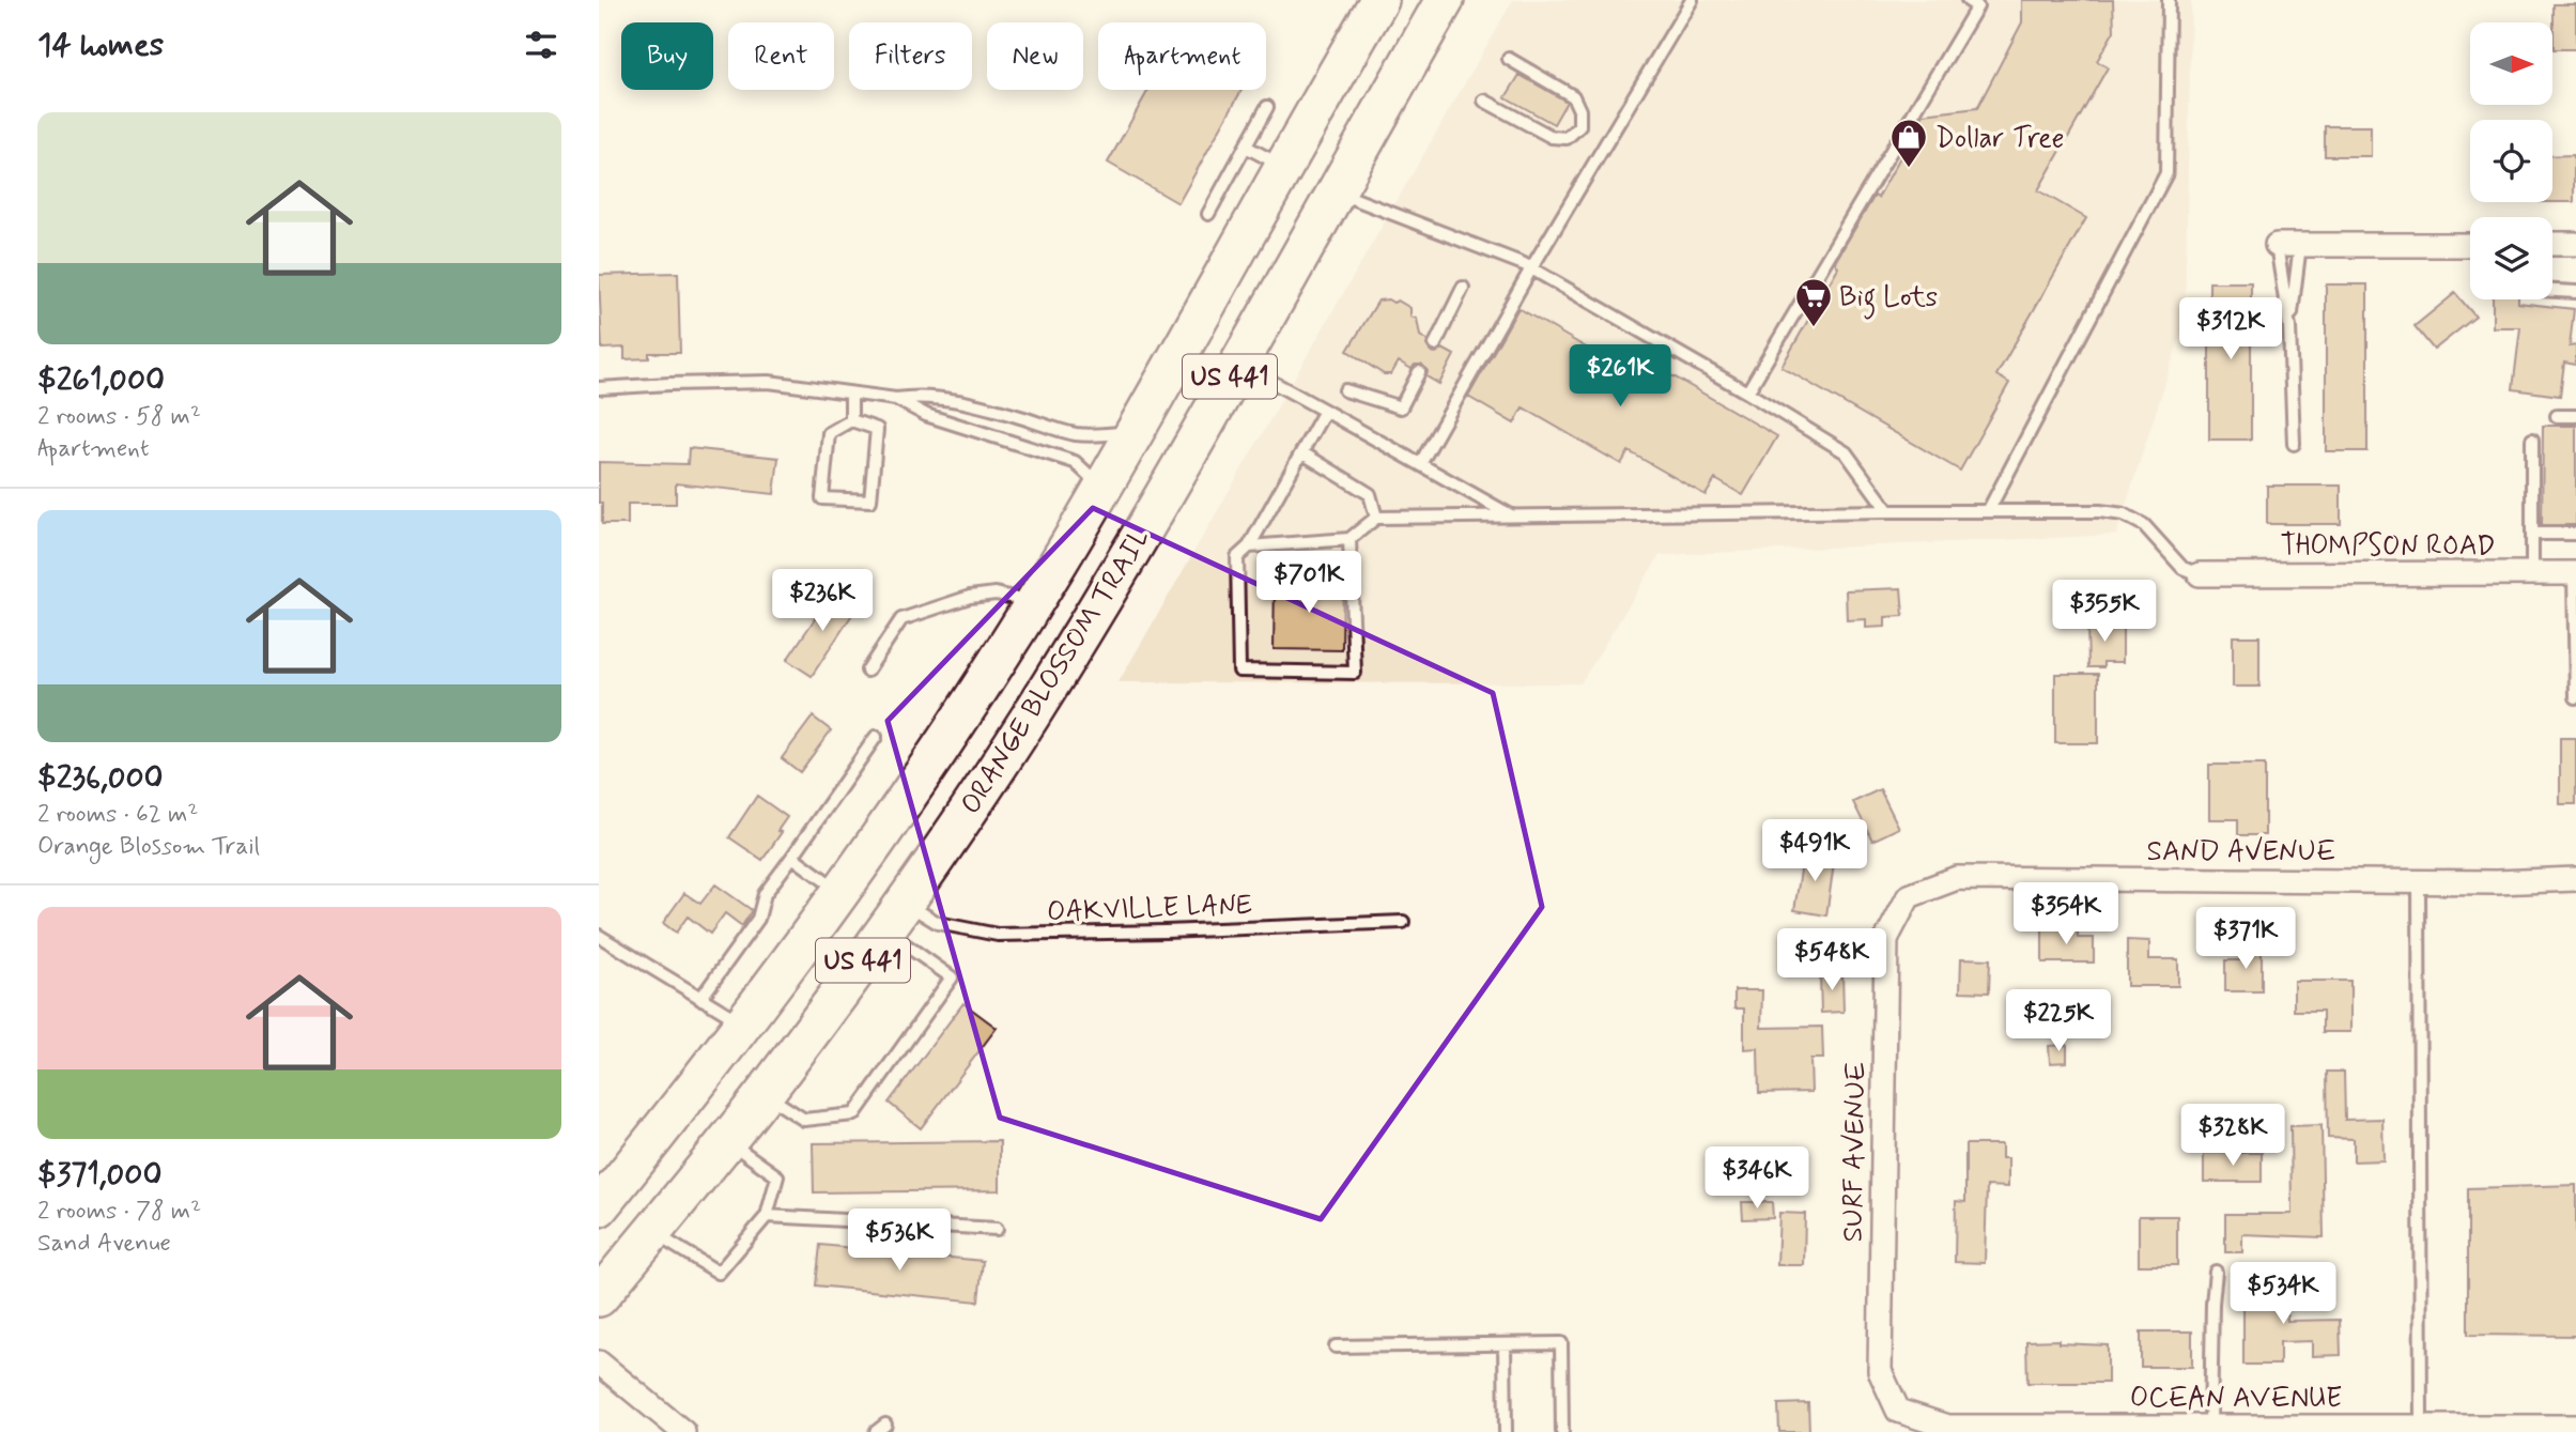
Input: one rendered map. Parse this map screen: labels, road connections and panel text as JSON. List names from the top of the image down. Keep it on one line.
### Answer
{"streets":{"main road":["US 441","ORANGE BLOSSOM TRAIL"],"street":["THOMPSON ROAD","SAND AVENUE","SURF AVENUE","OCEAN AVENUE"],"lane":["OAKVILLE LANE"]},"crossings":[["ORANGE BLOSSOM TRAIL","OAKVILLE LANE"],["SAND AVENUE","SURF AVENUE"],["SURF AVENUE","OCEAN AVENUE"]],"places":{"shop":["Dollar Tree"],"supermarket":["Big Lots"]},"north":"right","page":{"heading":"14 homes","chip":["Buy","Rent","Filters","New","Apartment"],"list":[{"name":"$261,000","note":"2 rooms · 58 m² · Apartment"},{"name":"$236,000","note":"2 rooms · 62 m² · Orange Blossom Trail"},{"name":"$371,000","note":"2 rooms · 78 m² · Sand Avenue"}],"price":["$312K","$261K","$701K","$236K","$355K","$491K","$354K","$371K","$548K","$225K","$328K","$346K","$536K","$534K"]}}
